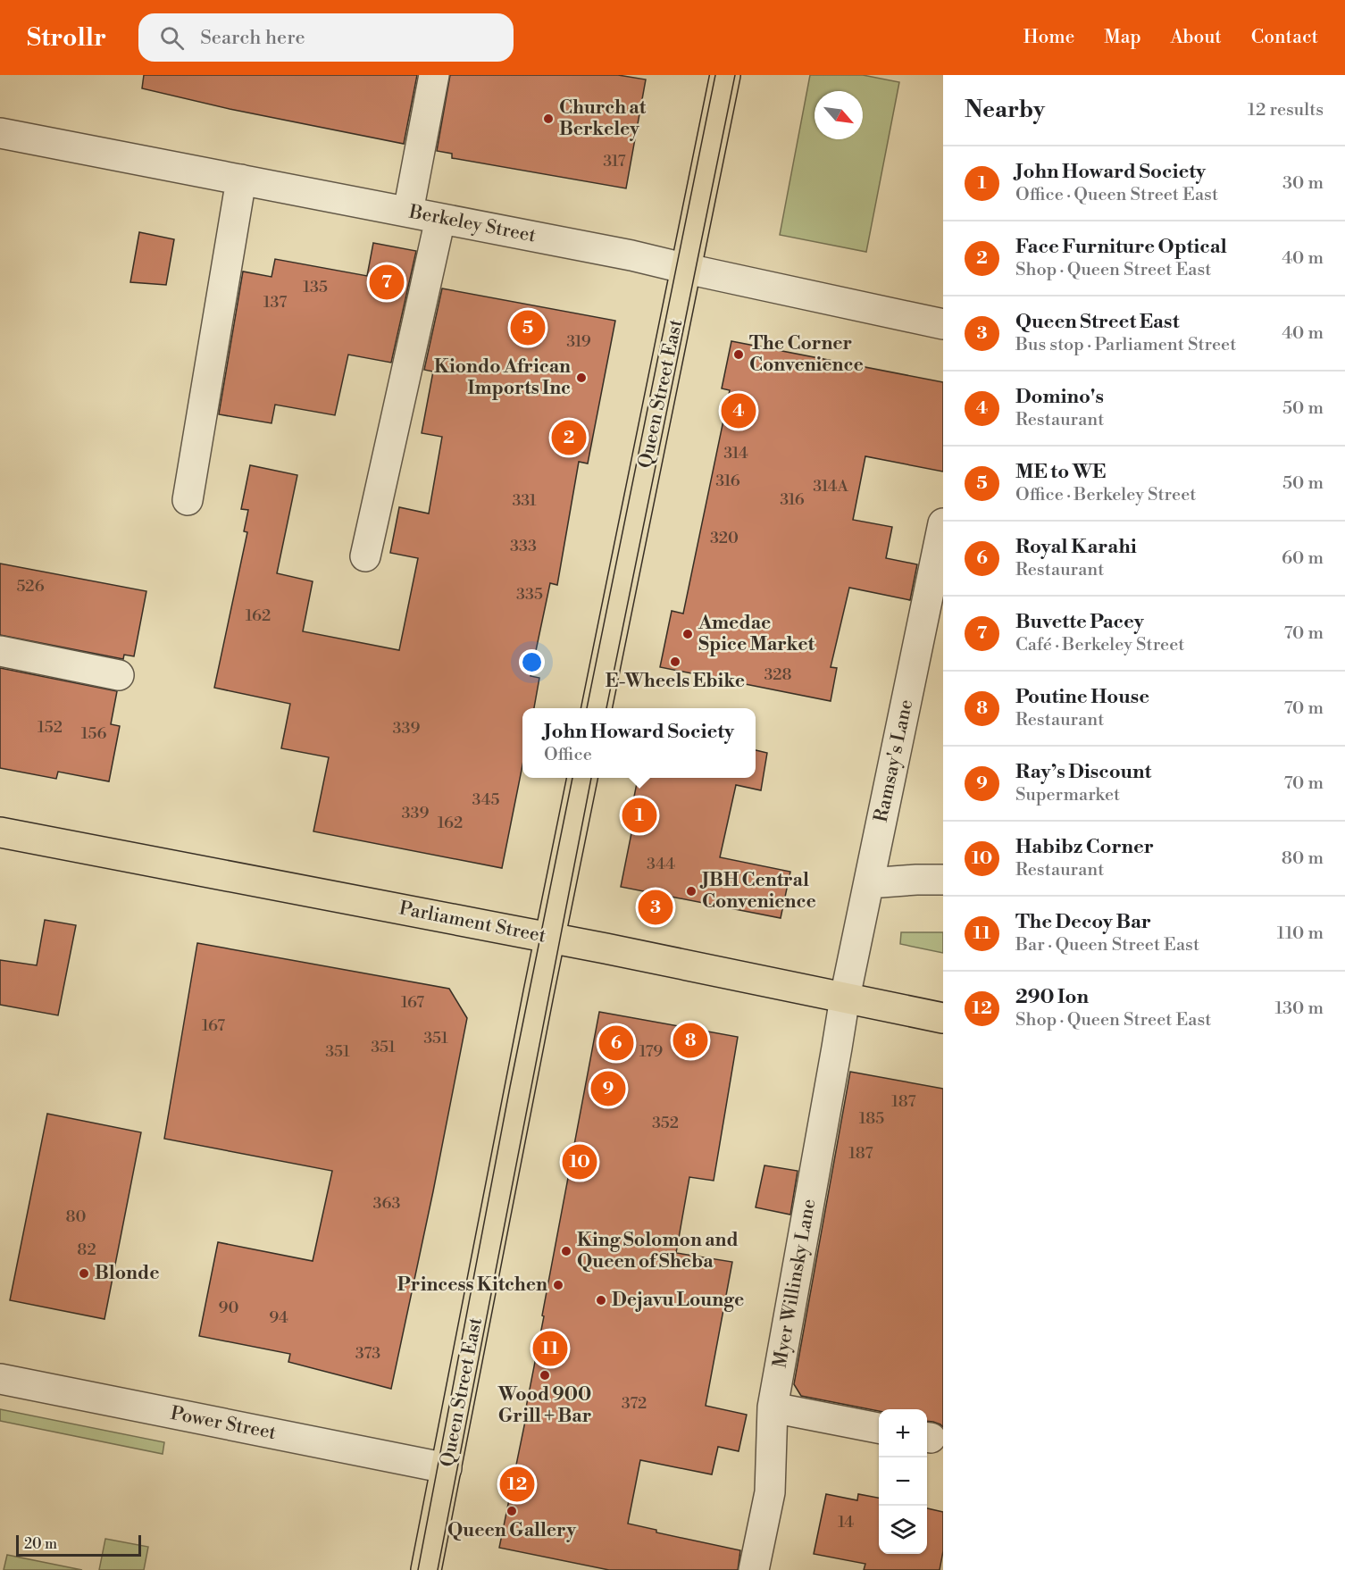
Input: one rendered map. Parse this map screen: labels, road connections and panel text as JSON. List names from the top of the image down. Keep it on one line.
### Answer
{"streets":{"main road":["Queen Street East","Parliament Street"],"street":["Berkeley Street","Ramsay's Lane","Myer Willinsky Lane","Power Street"]},"crossings":[["Berkeley Street","Queen Street East"],["Queen Street East","Parliament Street"],["Queen Street East","Power Street"],["Ramsay's Lane","Parliament Street"],["Ramsay's Lane","Myer Willinsky Lane"],["Parliament Street","Myer Willinsky Lane"]],"places":["Church at Berkeley","The Corner Convenience","Kiondo African Imports Inc","Amedae Spice Market","E-Wheels Ebike","JBH Central Convenience","King Solomon and Queen of Sheba","Blonde","Princess Kitchen","Dejavu Lounge","Wood 900 Grill + Bar","Queen Gallery"],"house_numbers":["317","135","137","319","314","316","314A","316","331","320","333","526","335","162","328","152","339","156","345","339","162","344","167","167","351","351","351","179","187","185","352","187","363","80","82","90","94","373","372","14"],"scale_bar":"20 m","north":"bottom right","page":{"header":"Strollr","search":"Search here","nav":["Home","Map","About","Contact"],"heading":["Nearby","12 results"],"list":[{"mark":"1","name":"John Howard Society","note":"Office · Queen Street East","value":"30 m"},{"mark":"2","name":"Face Furniture Optical","note":"Shop · Queen Street East","value":"40 m"},{"mark":"3","name":"Queen Street East","note":"Bus stop · Parliament Street","value":"40 m"},{"mark":"4","name":"Domino's","note":"Restaurant","value":"50 m"},{"mark":"5","name":"ME to WE","note":"Office · Berkeley Street","value":"50 m"},{"mark":"6","name":"Royal Karahi","note":"Restaurant","value":"60 m"},{"mark":"7","name":"Buvette Pacey","note":"Café · Berkeley Street","value":"70 m"},{"mark":"8","name":"Poutine House","note":"Restaurant","value":"70 m"},{"mark":"9","name":"Ray’s Discount","note":"Supermarket","value":"70 m"},{"mark":"10","name":"Habibz Corner","note":"Restaurant","value":"80 m"},{"mark":"11","name":"The Decoy Bar","note":"Bar · Queen Street East","value":"110 m"},{"mark":"12","name":"290 Ion","note":"Shop · Queen Street East","value":"130 m"}],"pins":["7","5","4","2","1","3","8","6","9","10","11","12"],"popup":["John Howard Society","Office"],"map_buttons":["+","−"],"scale":"20 m"}}
